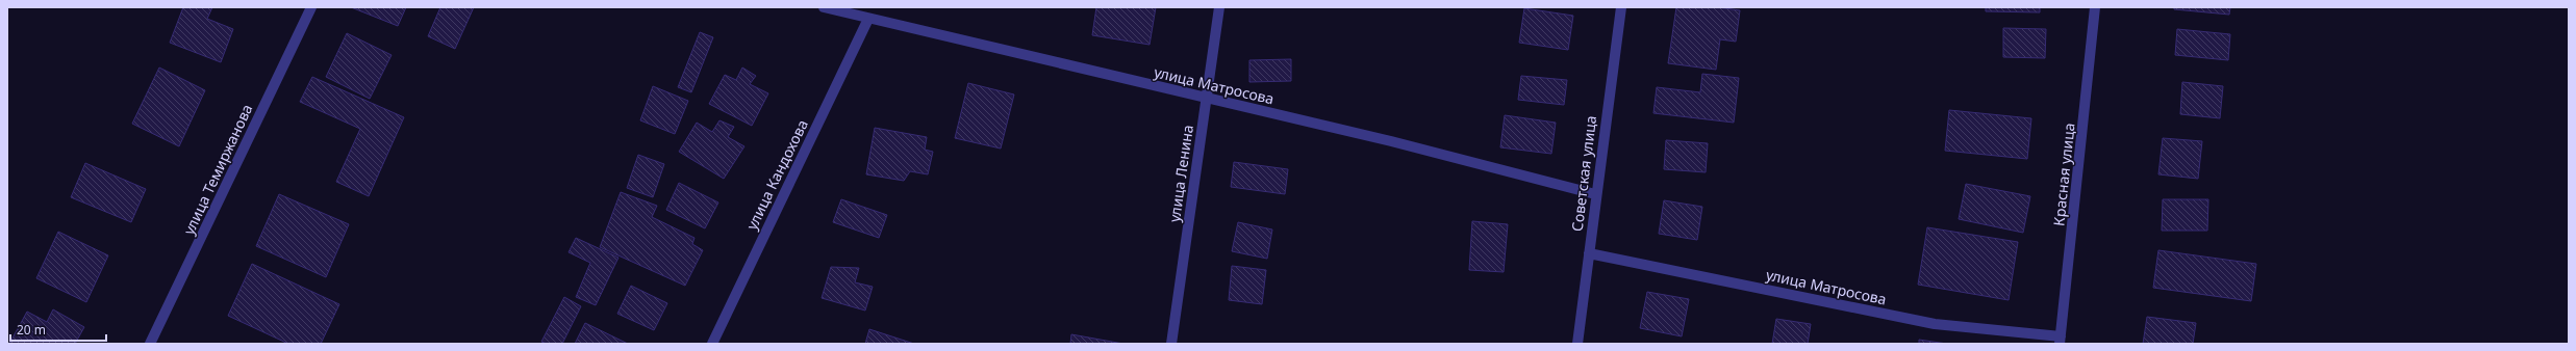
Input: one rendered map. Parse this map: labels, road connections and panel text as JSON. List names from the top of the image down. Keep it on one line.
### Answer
{"streets":{"street":["улица Матросова","улица Темиржанова","улица Ленина","Советская улица","улица Кандохова","Красная улица"]},"crossings":[["улица Матросова","улица Ленина"],["улица Матросова","Советская улица"],["улица Матросова","улица Кандохова"],["улица Матросова","Красная улица"]],"scale_bar":"20 m"}
